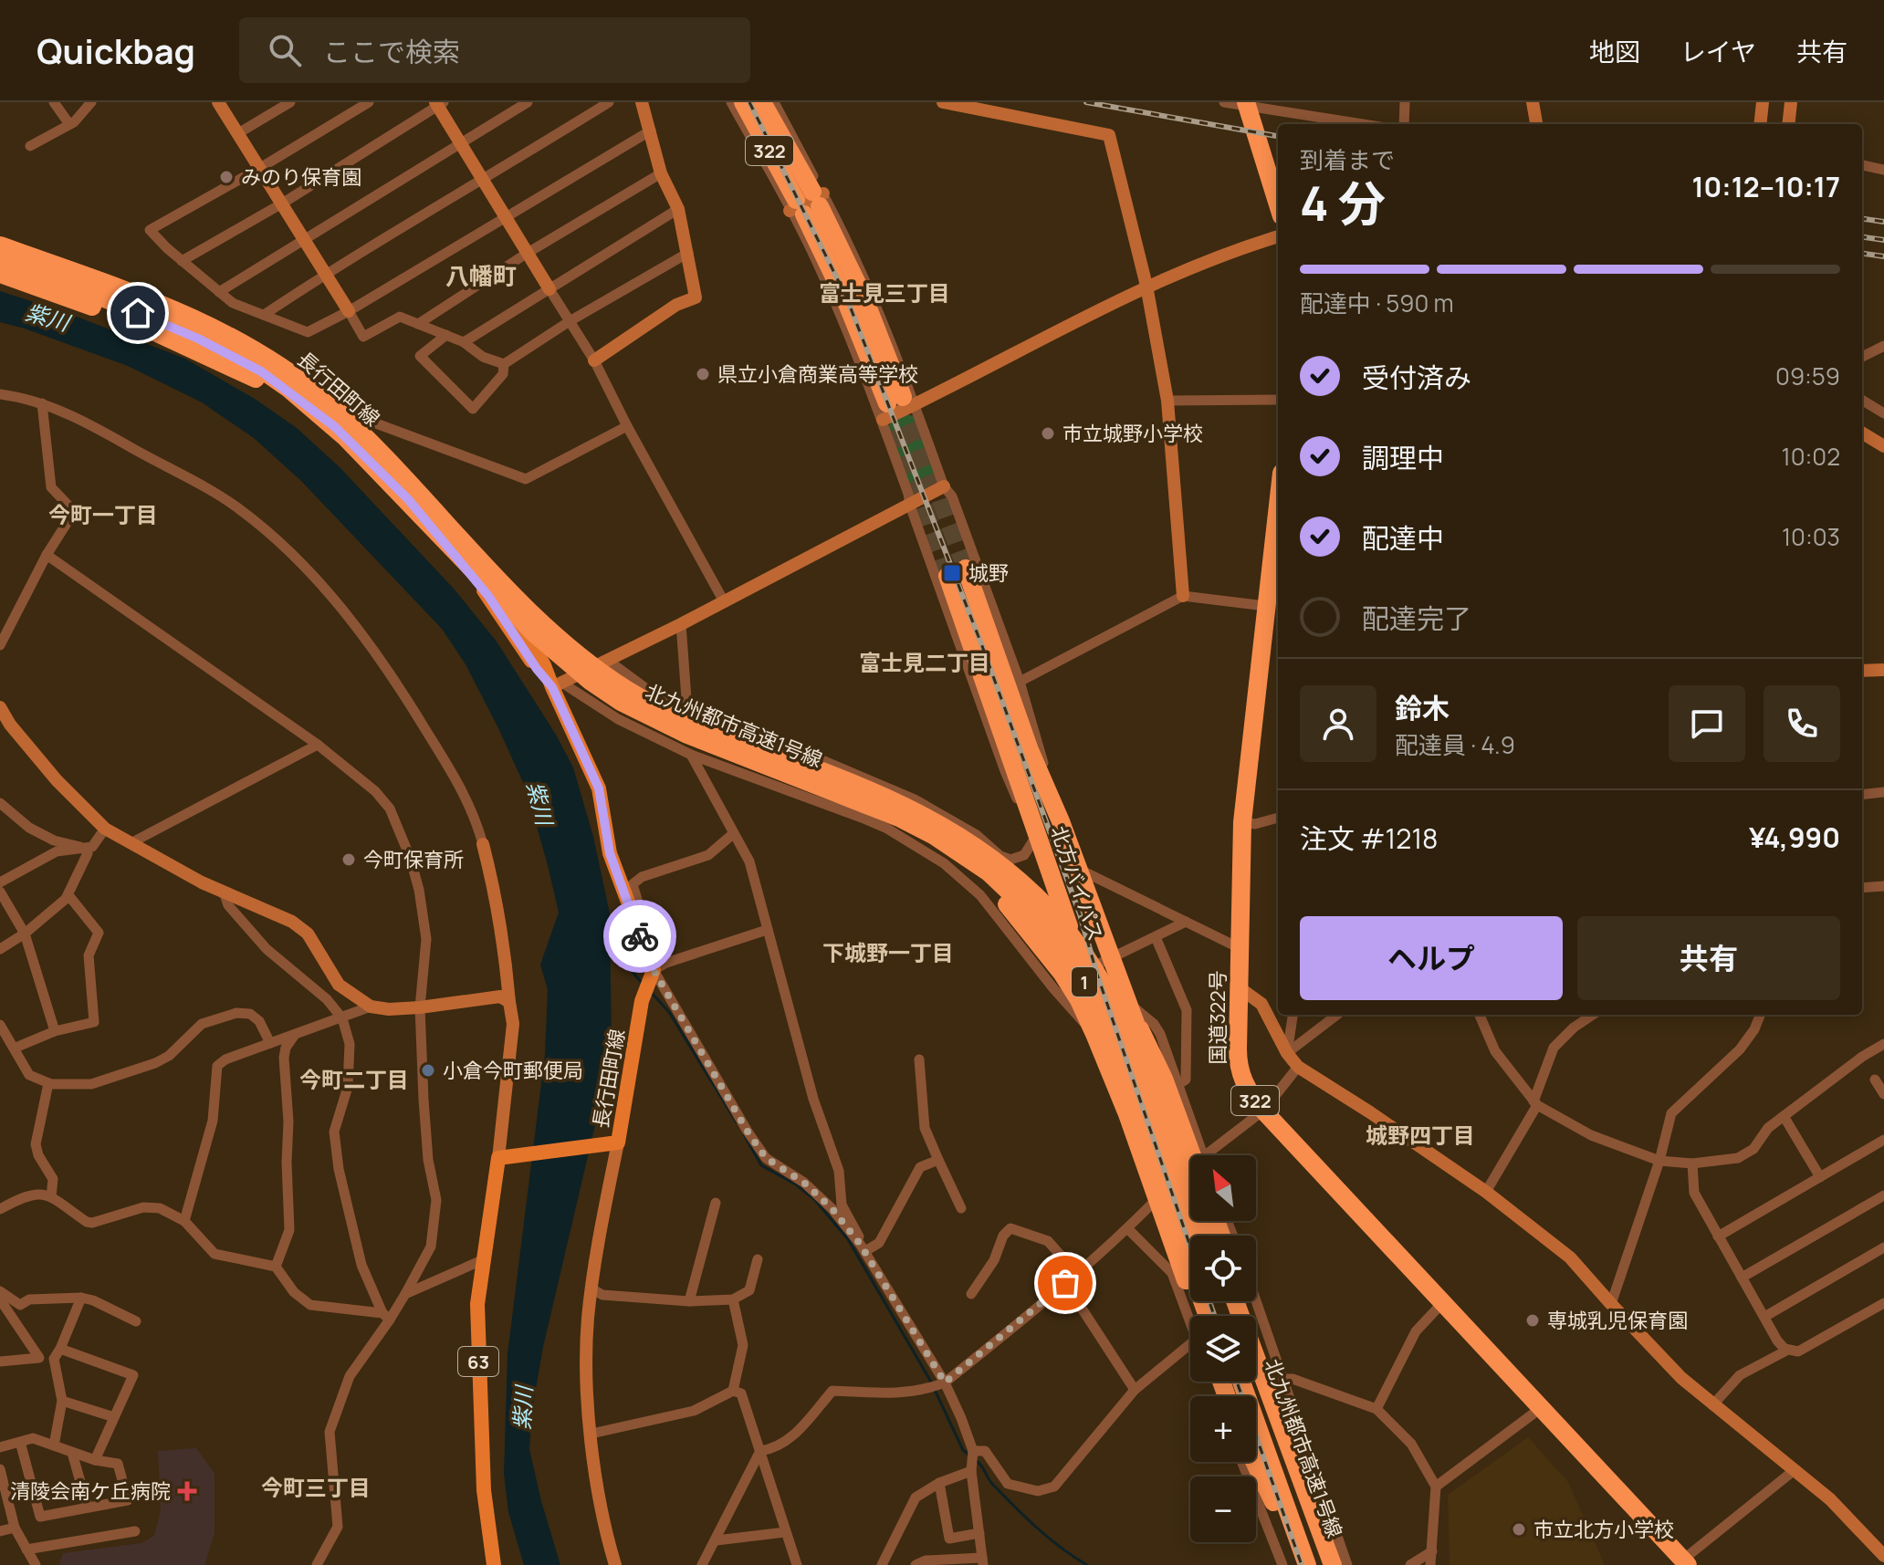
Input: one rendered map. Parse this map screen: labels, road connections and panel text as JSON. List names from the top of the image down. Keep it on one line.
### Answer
{"streets":{"highway":["322","北九州都市高速1号線","北方バイパス","1","国道322号"],"main road":["長行田町線","63"]},"crossings":[["長行田町線","北九州都市高速1号線"],["長行田町線","63"]],"districts":["八幡町","富士見三丁目","今町一丁目","富士見二丁目","下城野一丁目","今町二丁目","城野四丁目","今町三丁目"],"water":["紫川"],"places":{"other":["みのり保育園","県立小倉商業高等学校","市立城野小学校","今町保育所","小倉今町郵便局","専城乳児保育園","市立北方小学校"],"transit":["城野"],"health":["清陵会南ケ丘病院"]},"north":"top left","page":{"header":"Quickbag","search":"ここで検索","nav":["地図","レイヤ","共有"],"heading":["4 分","到着まで","10:12–10:17"],"panel":["鈴木","配達員 · 4.9","注文 #1218","¥4,990"],"bar":"配達中 · 590 m","list":[["受付済み","09:59"],["調理中","10:02"],["配達中","10:03"],"配達完了"],"buttons":["ヘルプ","共有"],"map_buttons":["+","−"]}}
